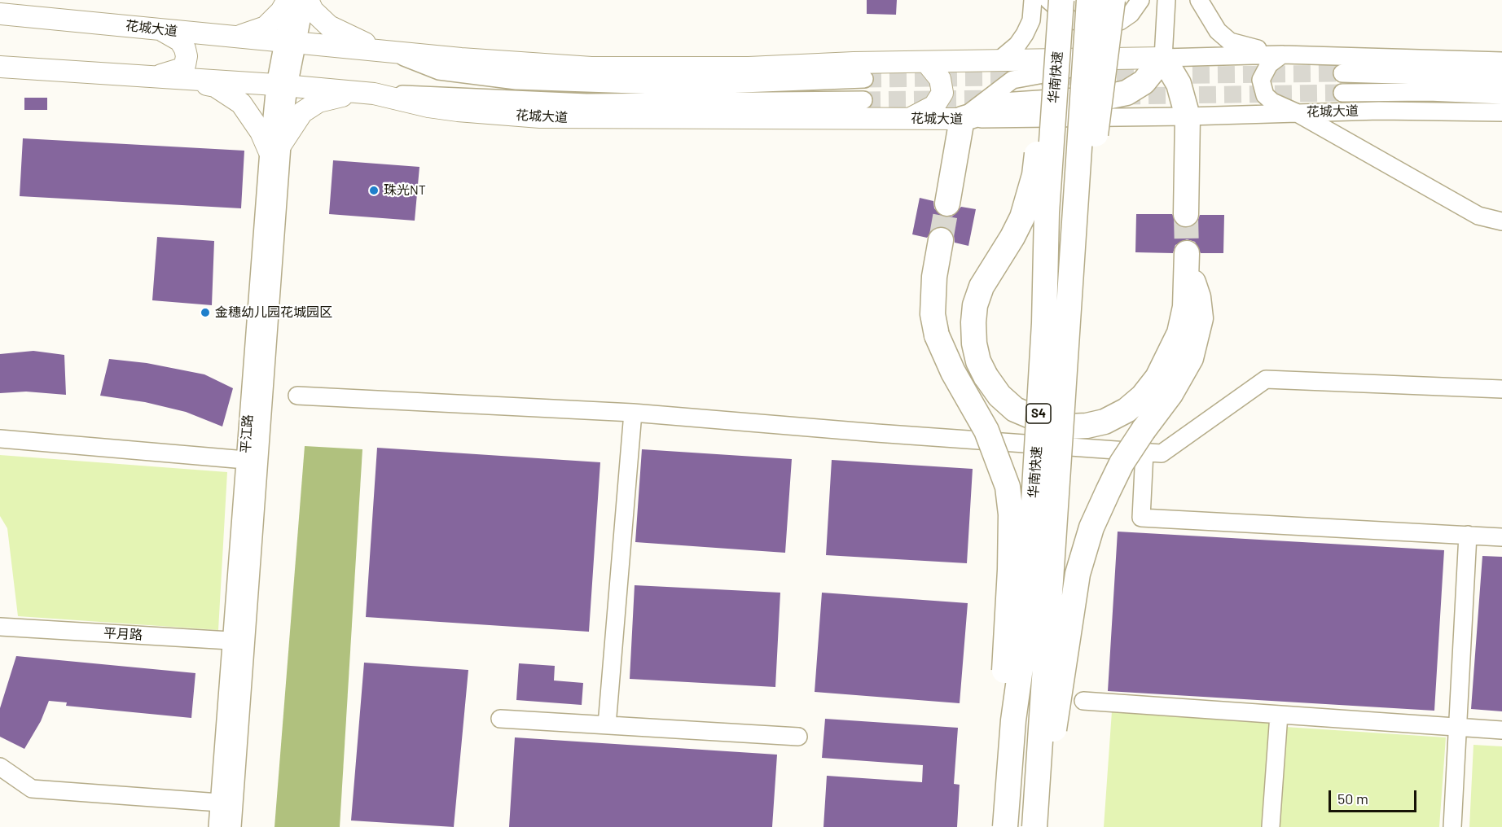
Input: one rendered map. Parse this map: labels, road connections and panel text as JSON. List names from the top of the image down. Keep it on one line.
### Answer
{"streets":{"highway":["华南快速","S4"],"main road":["花城大道"],"street":["平江路","平月路"]},"crossings":[["花城大道","平江路"],["平江路","平月路"]],"places":["珠光NT","金穗幼儿园花城园区"],"scale_bar":"50 m"}
